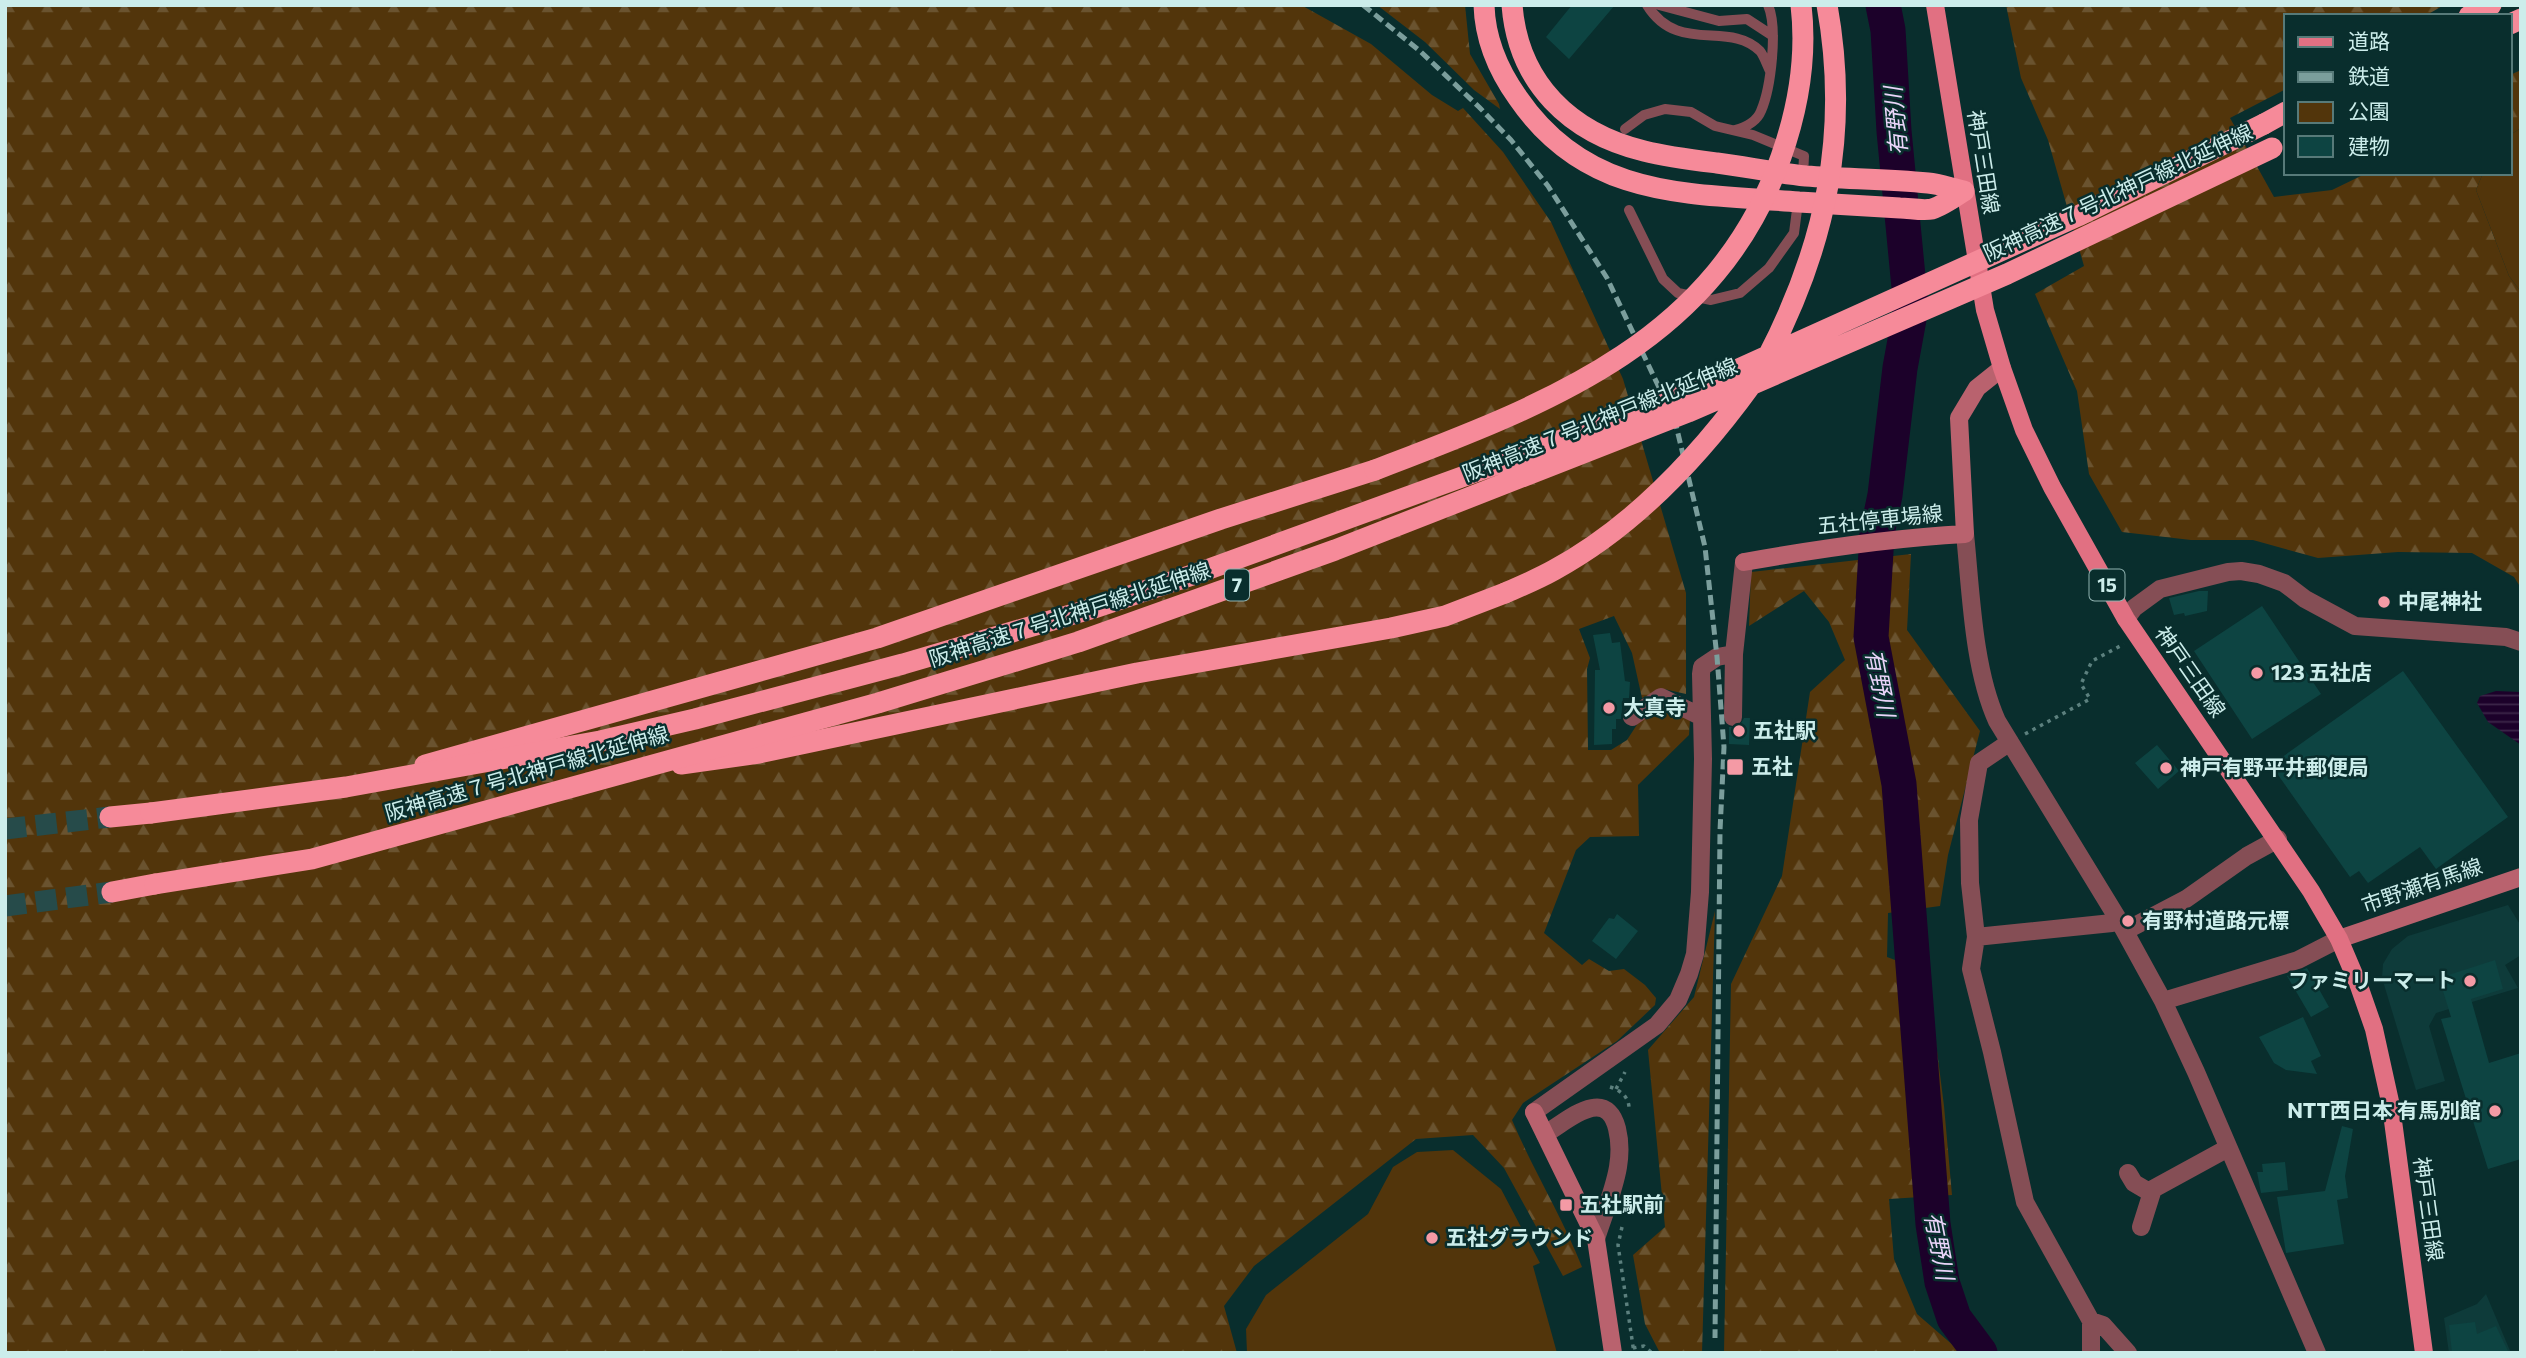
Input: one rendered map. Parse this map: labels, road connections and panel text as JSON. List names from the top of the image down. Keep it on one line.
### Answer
{"streets":{"highway":["阪神高速７号北神戸線北延伸線","7"],"main road":["神戸三田線","五社停車場線","15","市野瀬有馬線"]},"crossings":[["神戸三田線","五社停車場線"],["神戸三田線","市野瀬有馬線"]],"water":["有野川"],"places":{"other":["中尾神社","123 五社店","大真寺","五社駅","神戸有野平井郵便局","有野村道路元標","ファミリーマート","NTT西日本 有馬別館","五社グラウンド"],"transit":["五社","五社駅前"]},"legend":["道路","鉄道","公園","建物"]}
